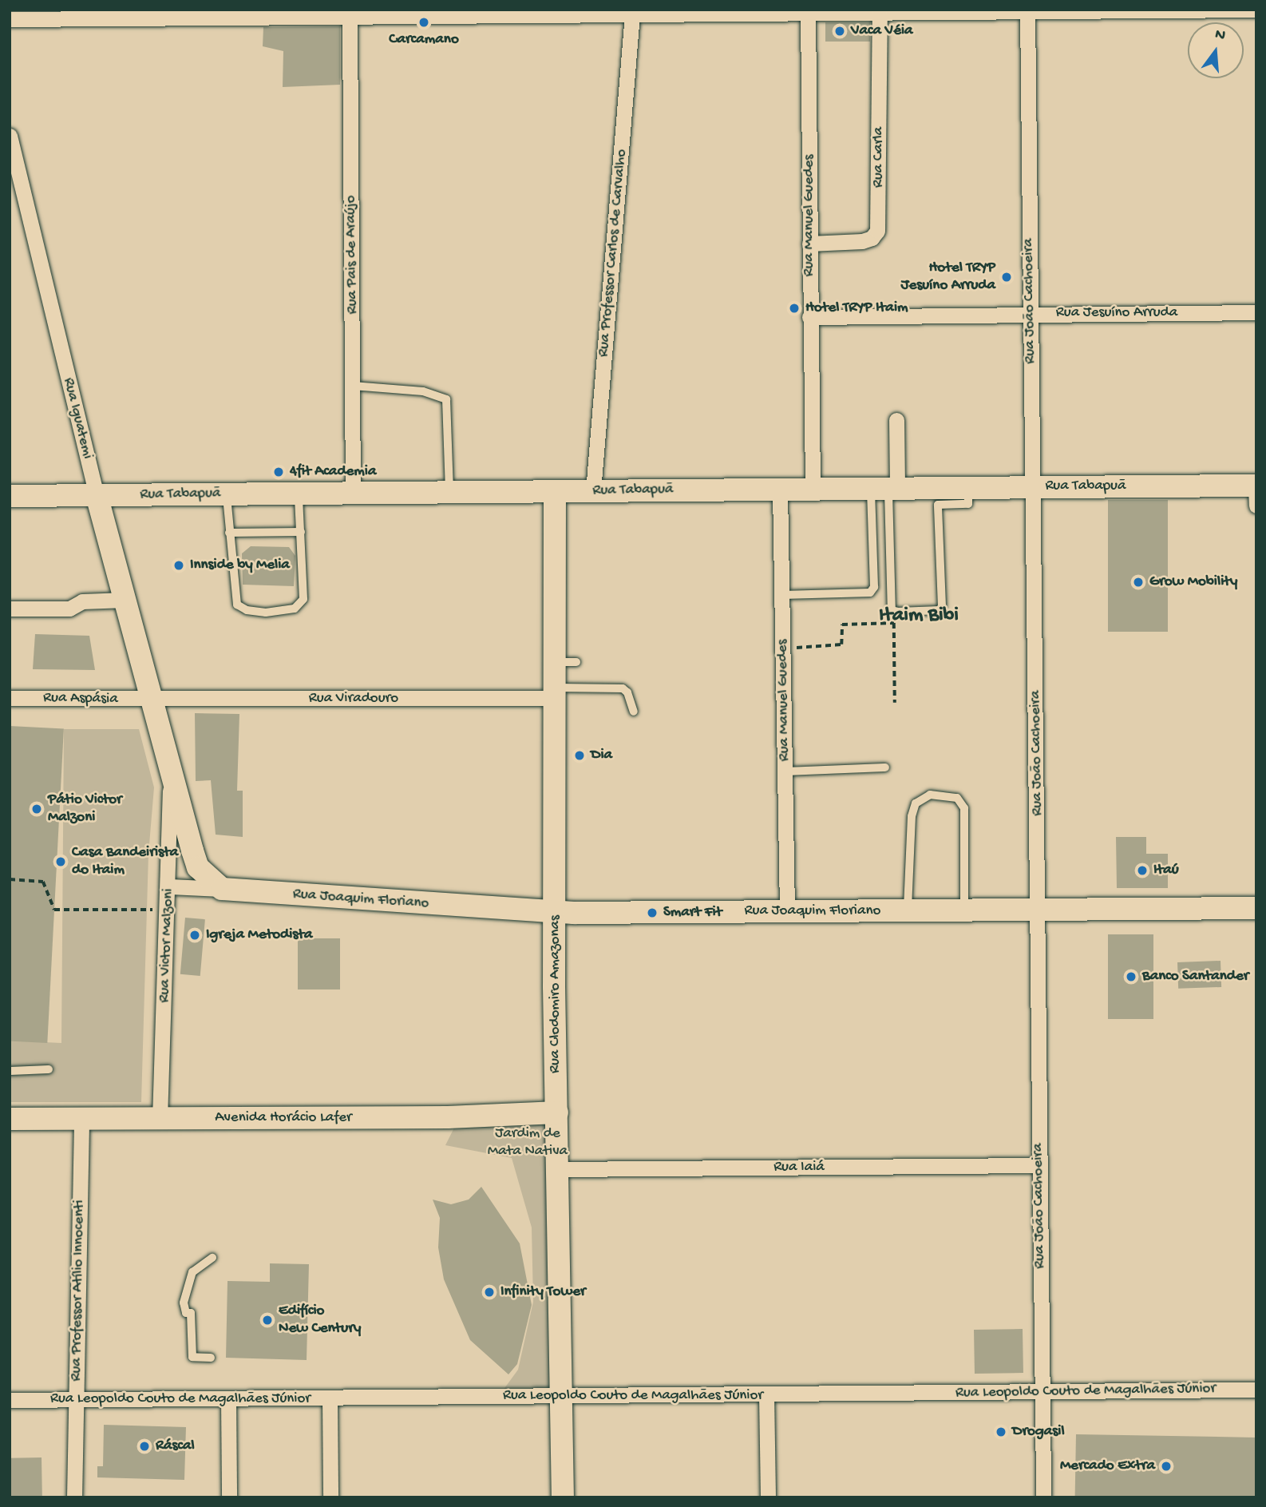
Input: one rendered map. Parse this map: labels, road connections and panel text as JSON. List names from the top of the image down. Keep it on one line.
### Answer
{"streets":{"street":["Rua Carla","Rua Manuel Guedes","Rua Professor Carlos de Carvalho","Rua Pais de Araújo","Rua João Cachoeira","Rua Jesuíno Arruda","Rua Iguatemi","Rua Tabapuã","Rua Aspásia","Rua Viradouro","Rua Joaquim Floriano","Rua Victor Malzoni","Rua Clodomiro Amazonas","Avenida Horácio Lafer","Rua Iaiá","Rua Professor Atílio Innocenti","Rua Leopoldo Couto de Magalhães Júnior"]},"crossings":[["Rua Carla","Rua Manuel Guedes"],["Rua Manuel Guedes","Rua Jesuíno Arruda"],["Rua Manuel Guedes","Rua Tabapuã"],["Rua Manuel Guedes","Rua Joaquim Floriano"],["Rua Professor Carlos de Carvalho","Rua Tabapuã"],["Rua Pais de Araújo","Rua Tabapuã"],["Rua João Cachoeira","Rua Jesuíno Arruda"],["Rua João Cachoeira","Rua Tabapuã"],["Rua João Cachoeira","Rua Joaquim Floriano"],["Rua João Cachoeira","Rua Iaiá"],["Rua João Cachoeira","Rua Leopoldo Couto de Magalhães Júnior"],["Rua Iguatemi","Rua Tabapuã"],["Rua Iguatemi","Rua Aspásia"],["Rua Iguatemi","Rua Viradouro"],["Rua Iguatemi","Rua Victor Malzoni"],["Rua Tabapuã","Rua Clodomiro Amazonas"],["Rua Aspásia","Rua Viradouro"],["Rua Aspásia","Rua Victor Malzoni"],["Rua Viradouro","Rua Victor Malzoni"],["Rua Viradouro","Rua Clodomiro Amazonas"],["Rua Joaquim Floriano","Rua Victor Malzoni"],["Rua Joaquim Floriano","Rua Clodomiro Amazonas"],["Rua Victor Malzoni","Avenida Horácio Lafer"],["Rua Clodomiro Amazonas","Avenida Horácio Lafer"],["Rua Clodomiro Amazonas","Rua Iaiá"],["Rua Clodomiro Amazonas","Rua Leopoldo Couto de Magalhães Júnior"],["Avenida Horácio Lafer","Rua Professor Atílio Innocenti"],["Rua Professor Atílio Innocenti","Rua Leopoldo Couto de Magalhães Júnior"]],"districts":["Itaim Bibi"],"parks":["Jardim de Mata Nativa"],"places":["Carcamano","Vaca Véia","Hotel TRYP Jesuíno Arruda","Hotel TRYP Itaim","4fit Academia","Innside by Melia","Grow Mobility","Dia","Pátio Victor Malzoni","Casa Bandeirista do Itaim","Itaú","Smart Fit","Igreja Metodista","Banco Santander","Infinity Tower","Edifício New Century","Drogasil","Ráscal","Mercado Extra"],"north":"top"}
